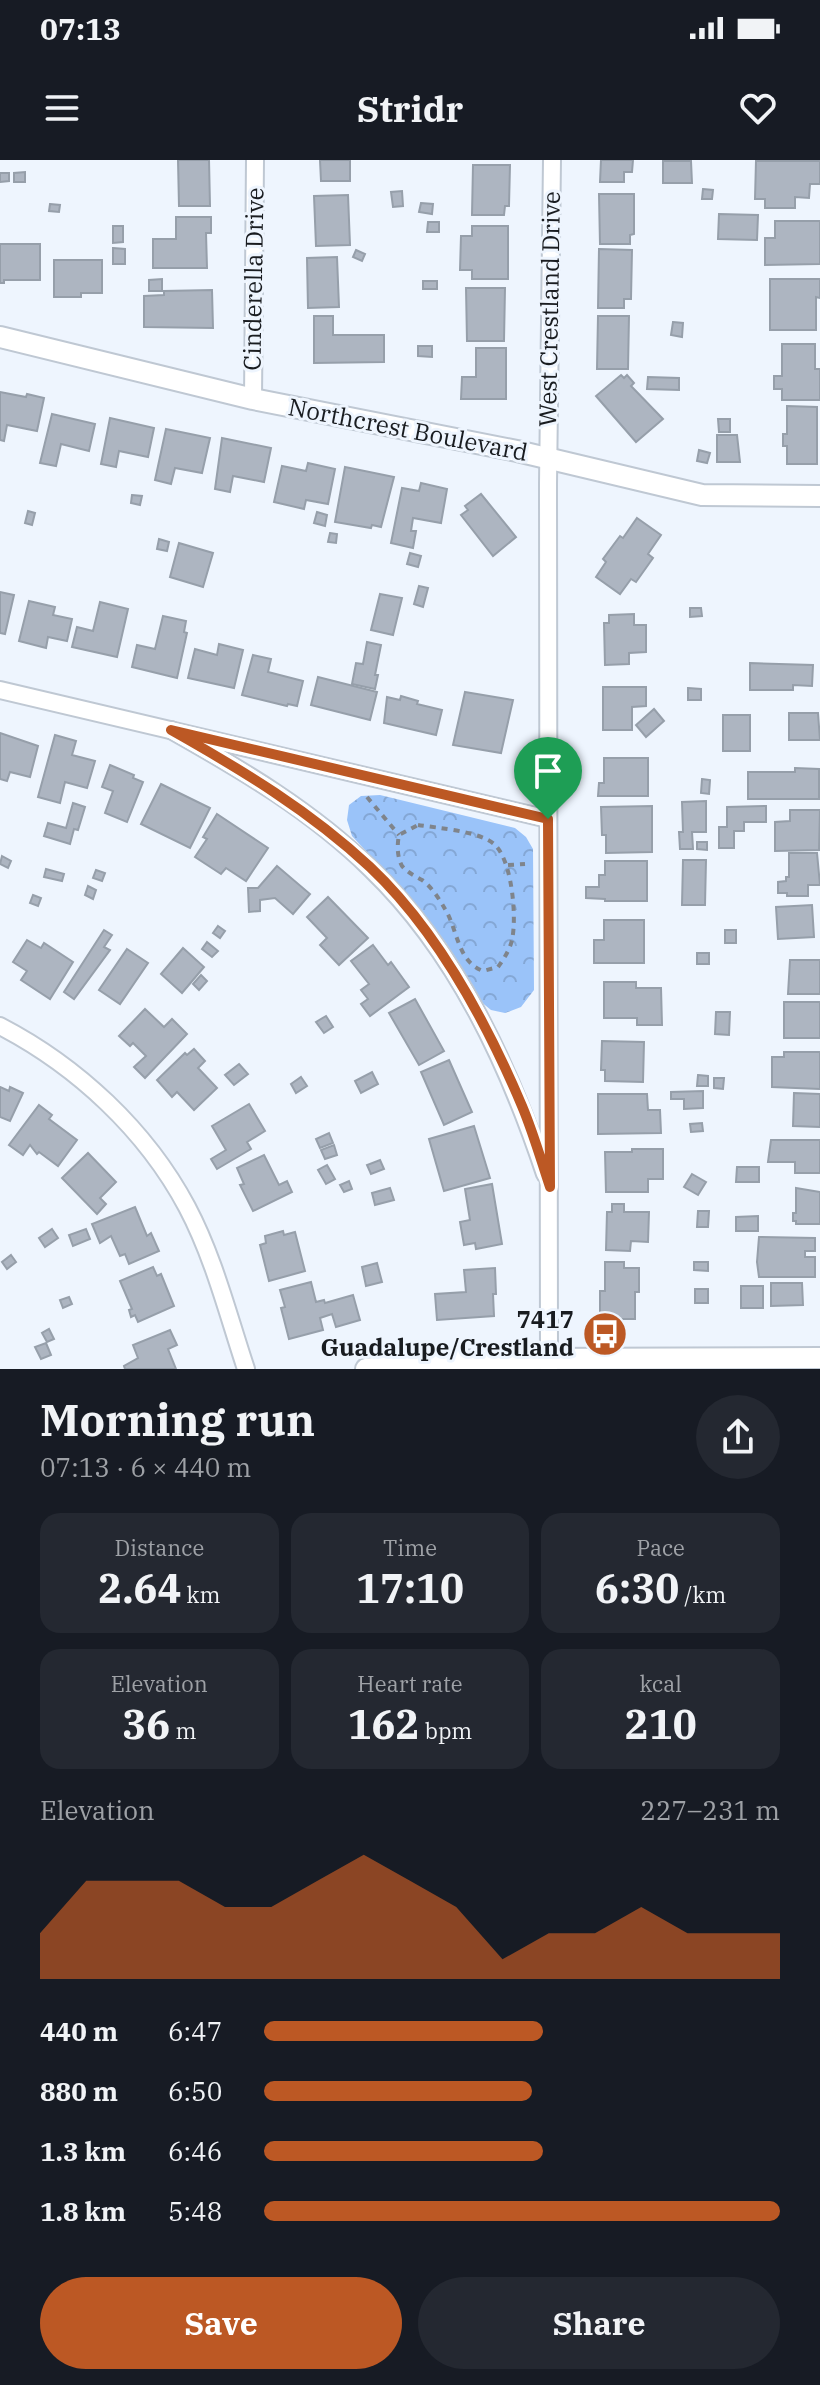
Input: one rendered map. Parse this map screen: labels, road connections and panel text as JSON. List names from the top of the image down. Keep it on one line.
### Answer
{"streets":{"street":["Cinderella Drive","West Crestland Drive","Northcrest Boulevard"]},"crossings":[["Cinderella Drive","Northcrest Boulevard"],["West Crestland Drive","Northcrest Boulevard"]],"places":{"bus stop":["7417 Guadalupe/Crestland"]},"page":{"status":"07:13","header":"Stridr","heading":["Morning run","07:13 · 6 × 440 m"],"stats":[["Distance","2.64 km"],["Time","17:10"],["Pace","6:30 /km"],["Elevation","36 m"],["Heart rate","162 bpm"],["kcal","210"]],"chart":["Elevation","227–231 m"],"list":[{"name":"440 m","note":"6:47"},{"name":"880 m","note":"6:50"},{"name":"1.3 km","note":"6:46"},{"name":"1.8 km","note":"5:48"}],"buttons":["Save","Share"]}}
